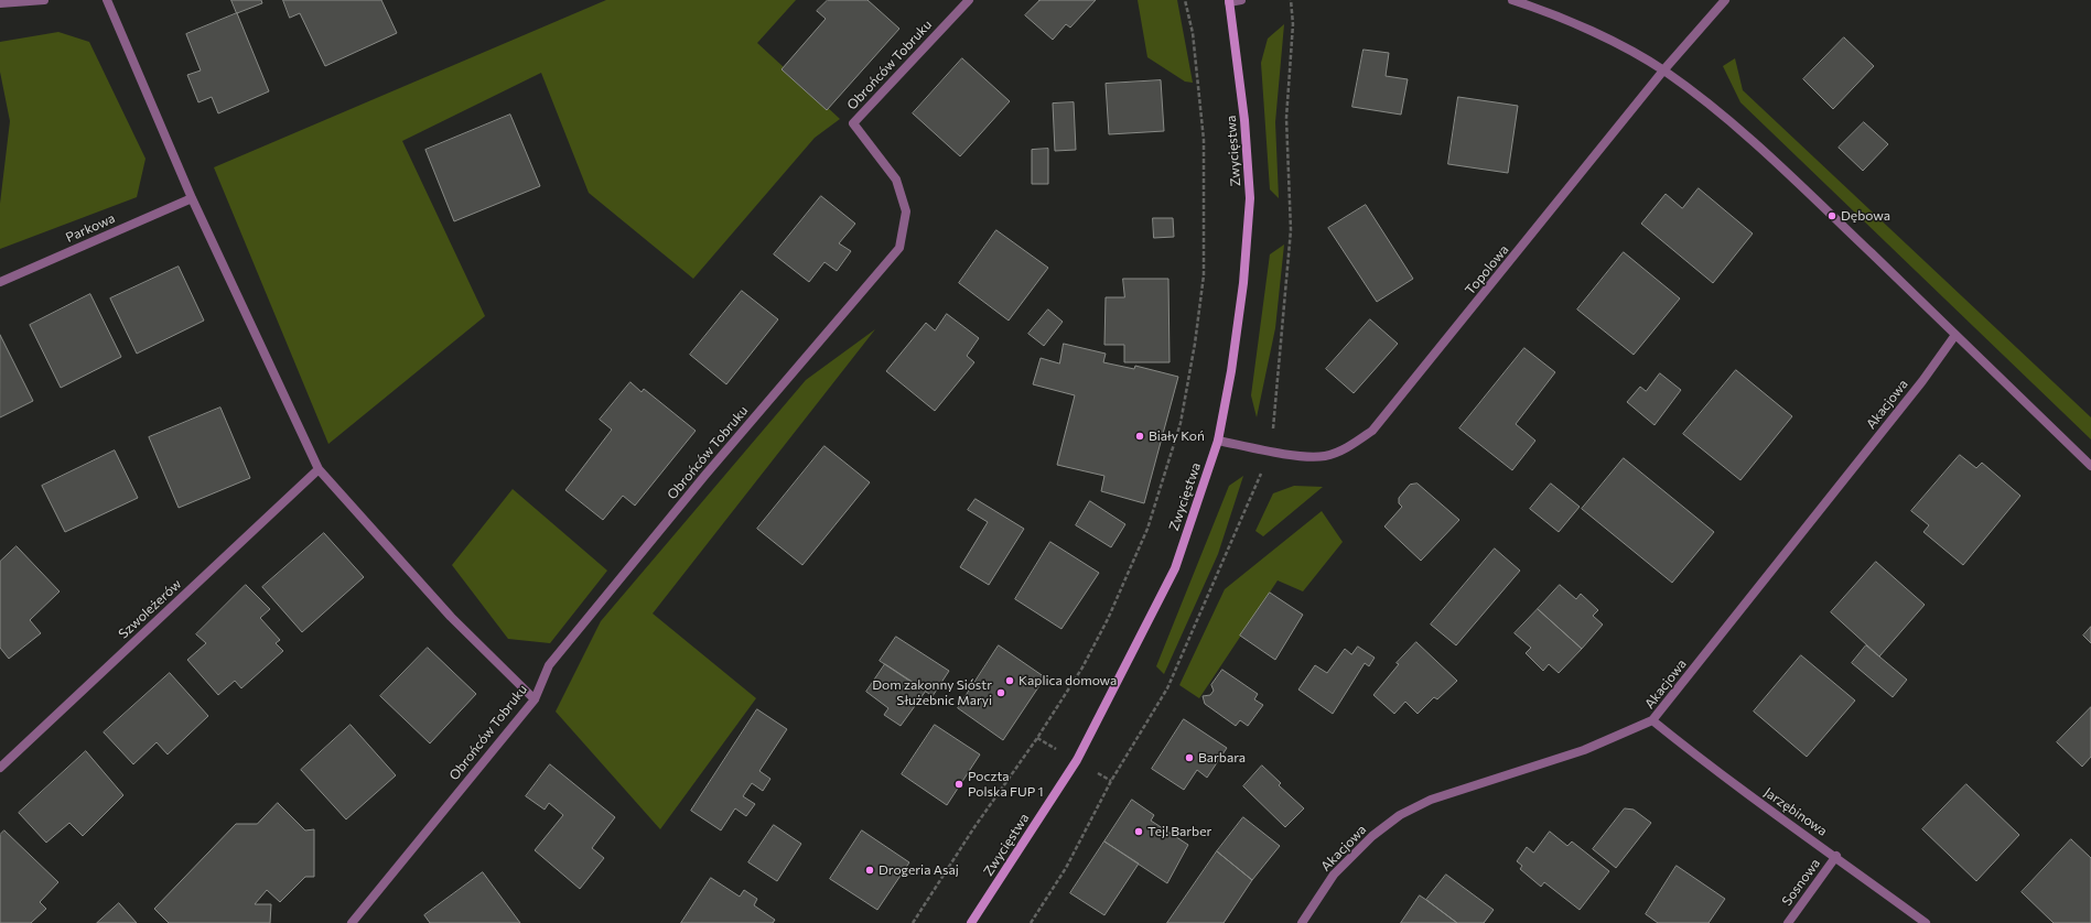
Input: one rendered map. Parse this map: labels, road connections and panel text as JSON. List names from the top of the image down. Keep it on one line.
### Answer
{"streets":{"main road":["Zwycięstwa"],"street":["Obrońców Tobruku","Parkowa","Topolowa","Akacjowa","Szwoleżerów","Jarzębinowa","Sosnowa"]},"crossings":[["Zwycięstwa","Topolowa"],["Akacjowa","Jarzębinowa"],["Jarzębinowa","Sosnowa"]],"places":["Dębowa","Biały Koń","Kaplica domowa","Dom zakonny Sióstr Służebnic Maryi","Barbara","Poczta Polska FUP 1","Tej! Barber","Drogeria Asaj"]}
